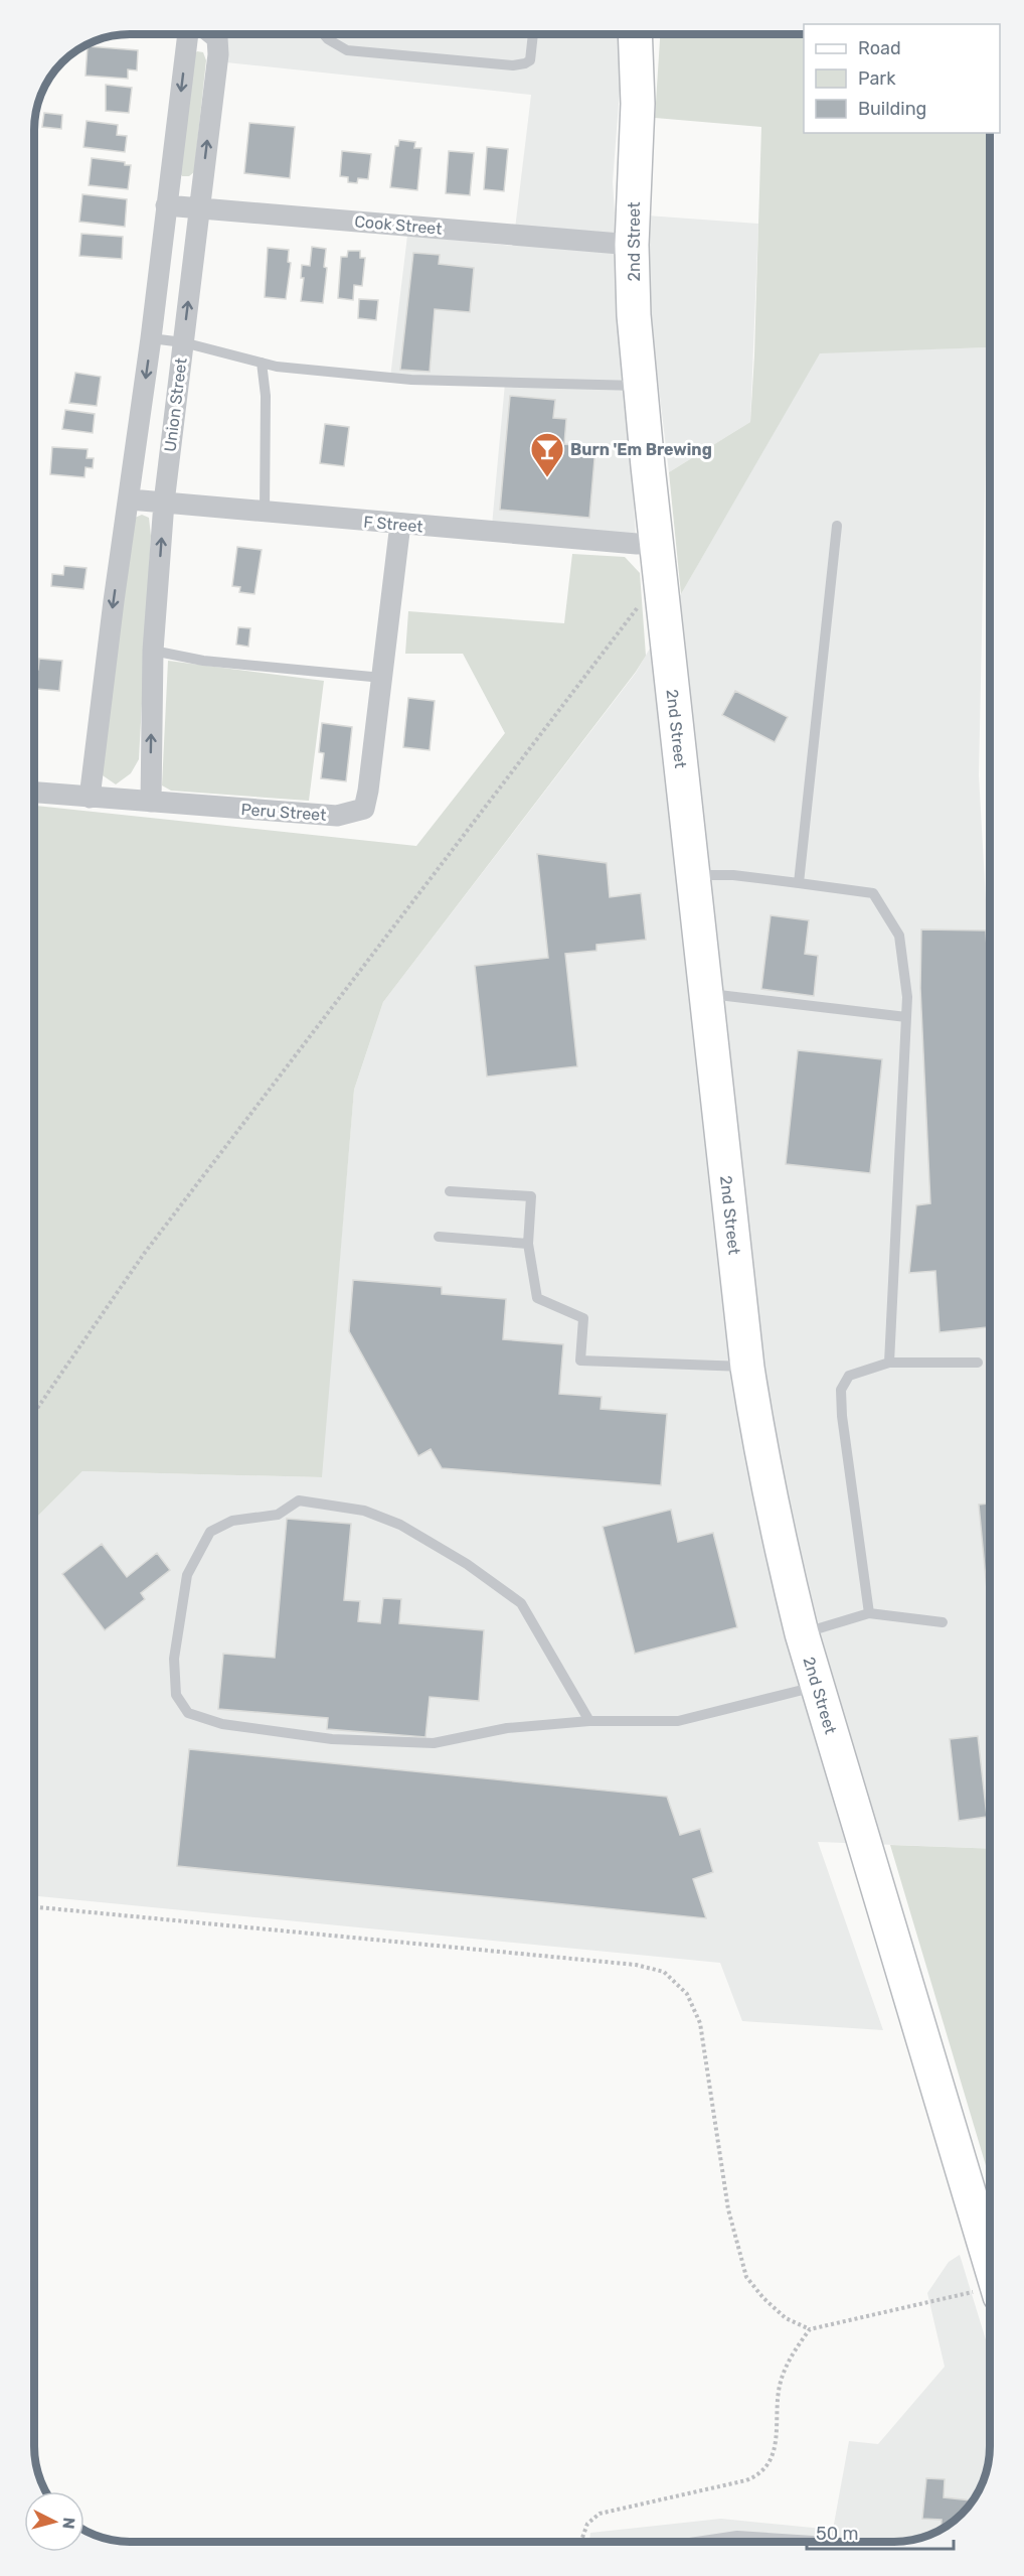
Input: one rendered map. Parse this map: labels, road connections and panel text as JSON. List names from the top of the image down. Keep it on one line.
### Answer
{"streets":{"main road":["2nd Street"],"street":["Cook Street","Union Street","F Street","Peru Street"]},"crossings":[["Cook Street","2nd Street"],["Cook Street","Union Street"],["2nd Street","F Street"],["Union Street","F Street"],["Union Street","Peru Street"],["F Street","Peru Street"]],"places":{"bar":["Burn 'Em Brewing"]},"legend":["Road","Park","Building"],"scale_bar":"50 m","north":"right"}
